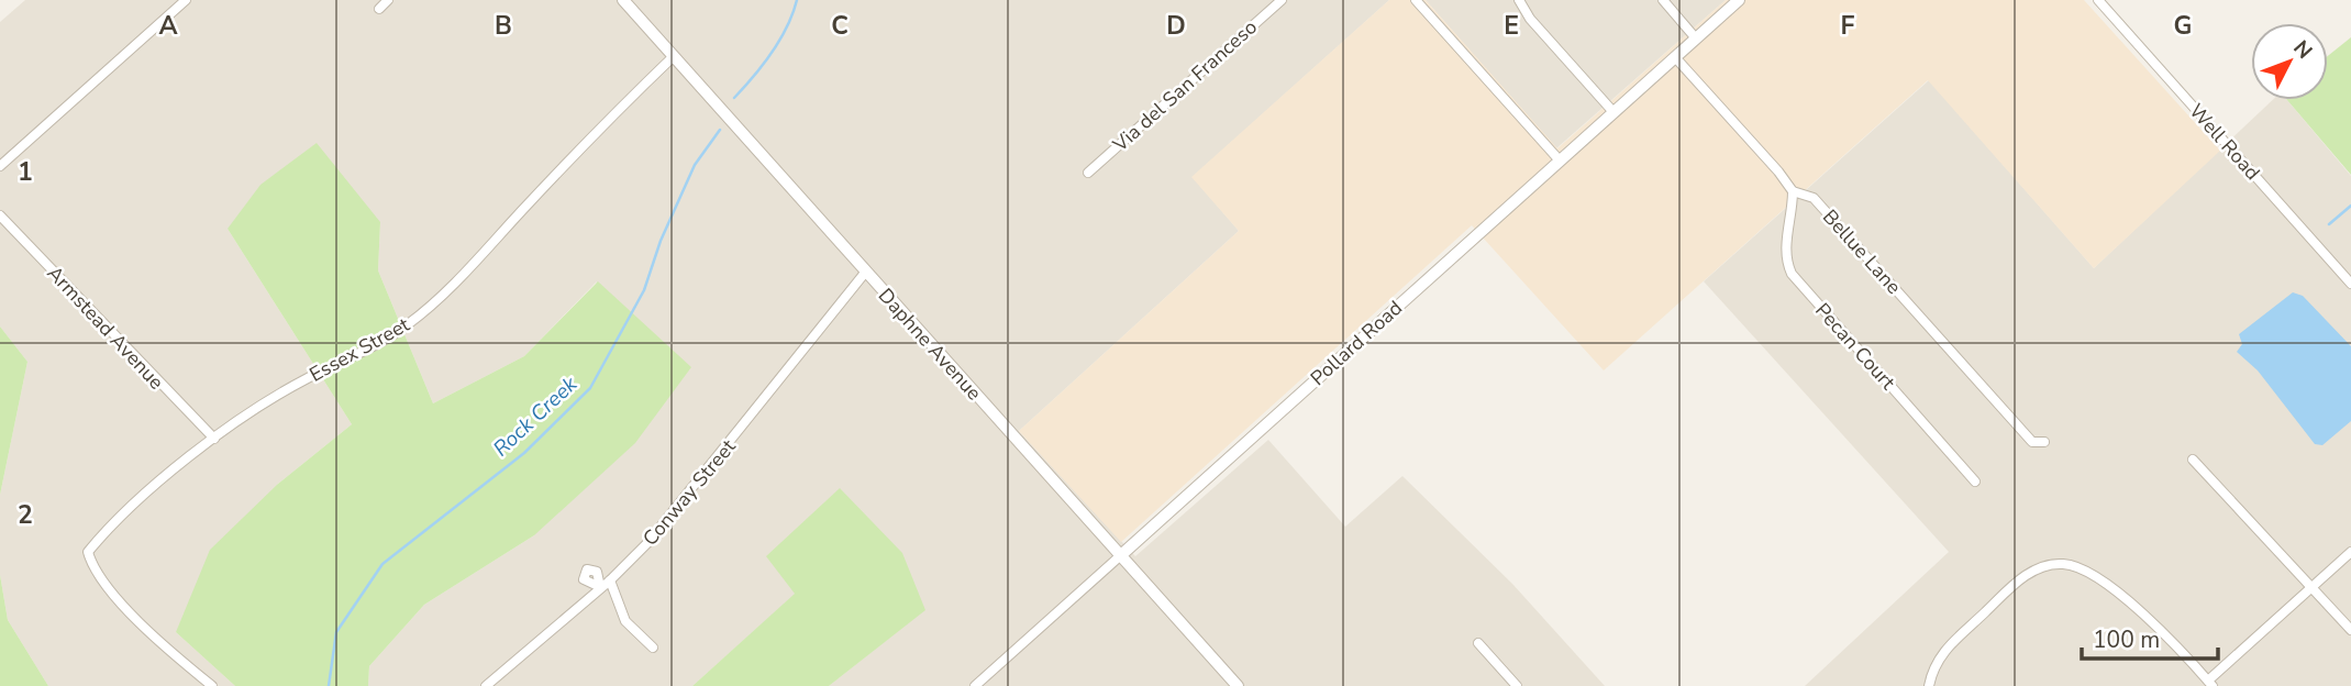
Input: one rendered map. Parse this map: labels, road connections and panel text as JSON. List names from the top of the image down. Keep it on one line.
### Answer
{"streets":{"street":["Via del San Franceso","Well Road","Bellue Lane","Armstead Avenue","Pollard Road","Daphne Avenue","Pecan Court","Essex Street","Conway Street"]},"crossings":[["Bellue Lane","Pollard Road"],["Bellue Lane","Pecan Court"],["Armstead Avenue","Essex Street"],["Pollard Road","Daphne Avenue"],["Daphne Avenue","Essex Street"],["Daphne Avenue","Conway Street"]],"water":["Rock Creek"],"scale_bar":"100 m","north":"top right","grid":{"columns":["A","B","C","D","E","F","G"],"rows":["1","2"]}}
